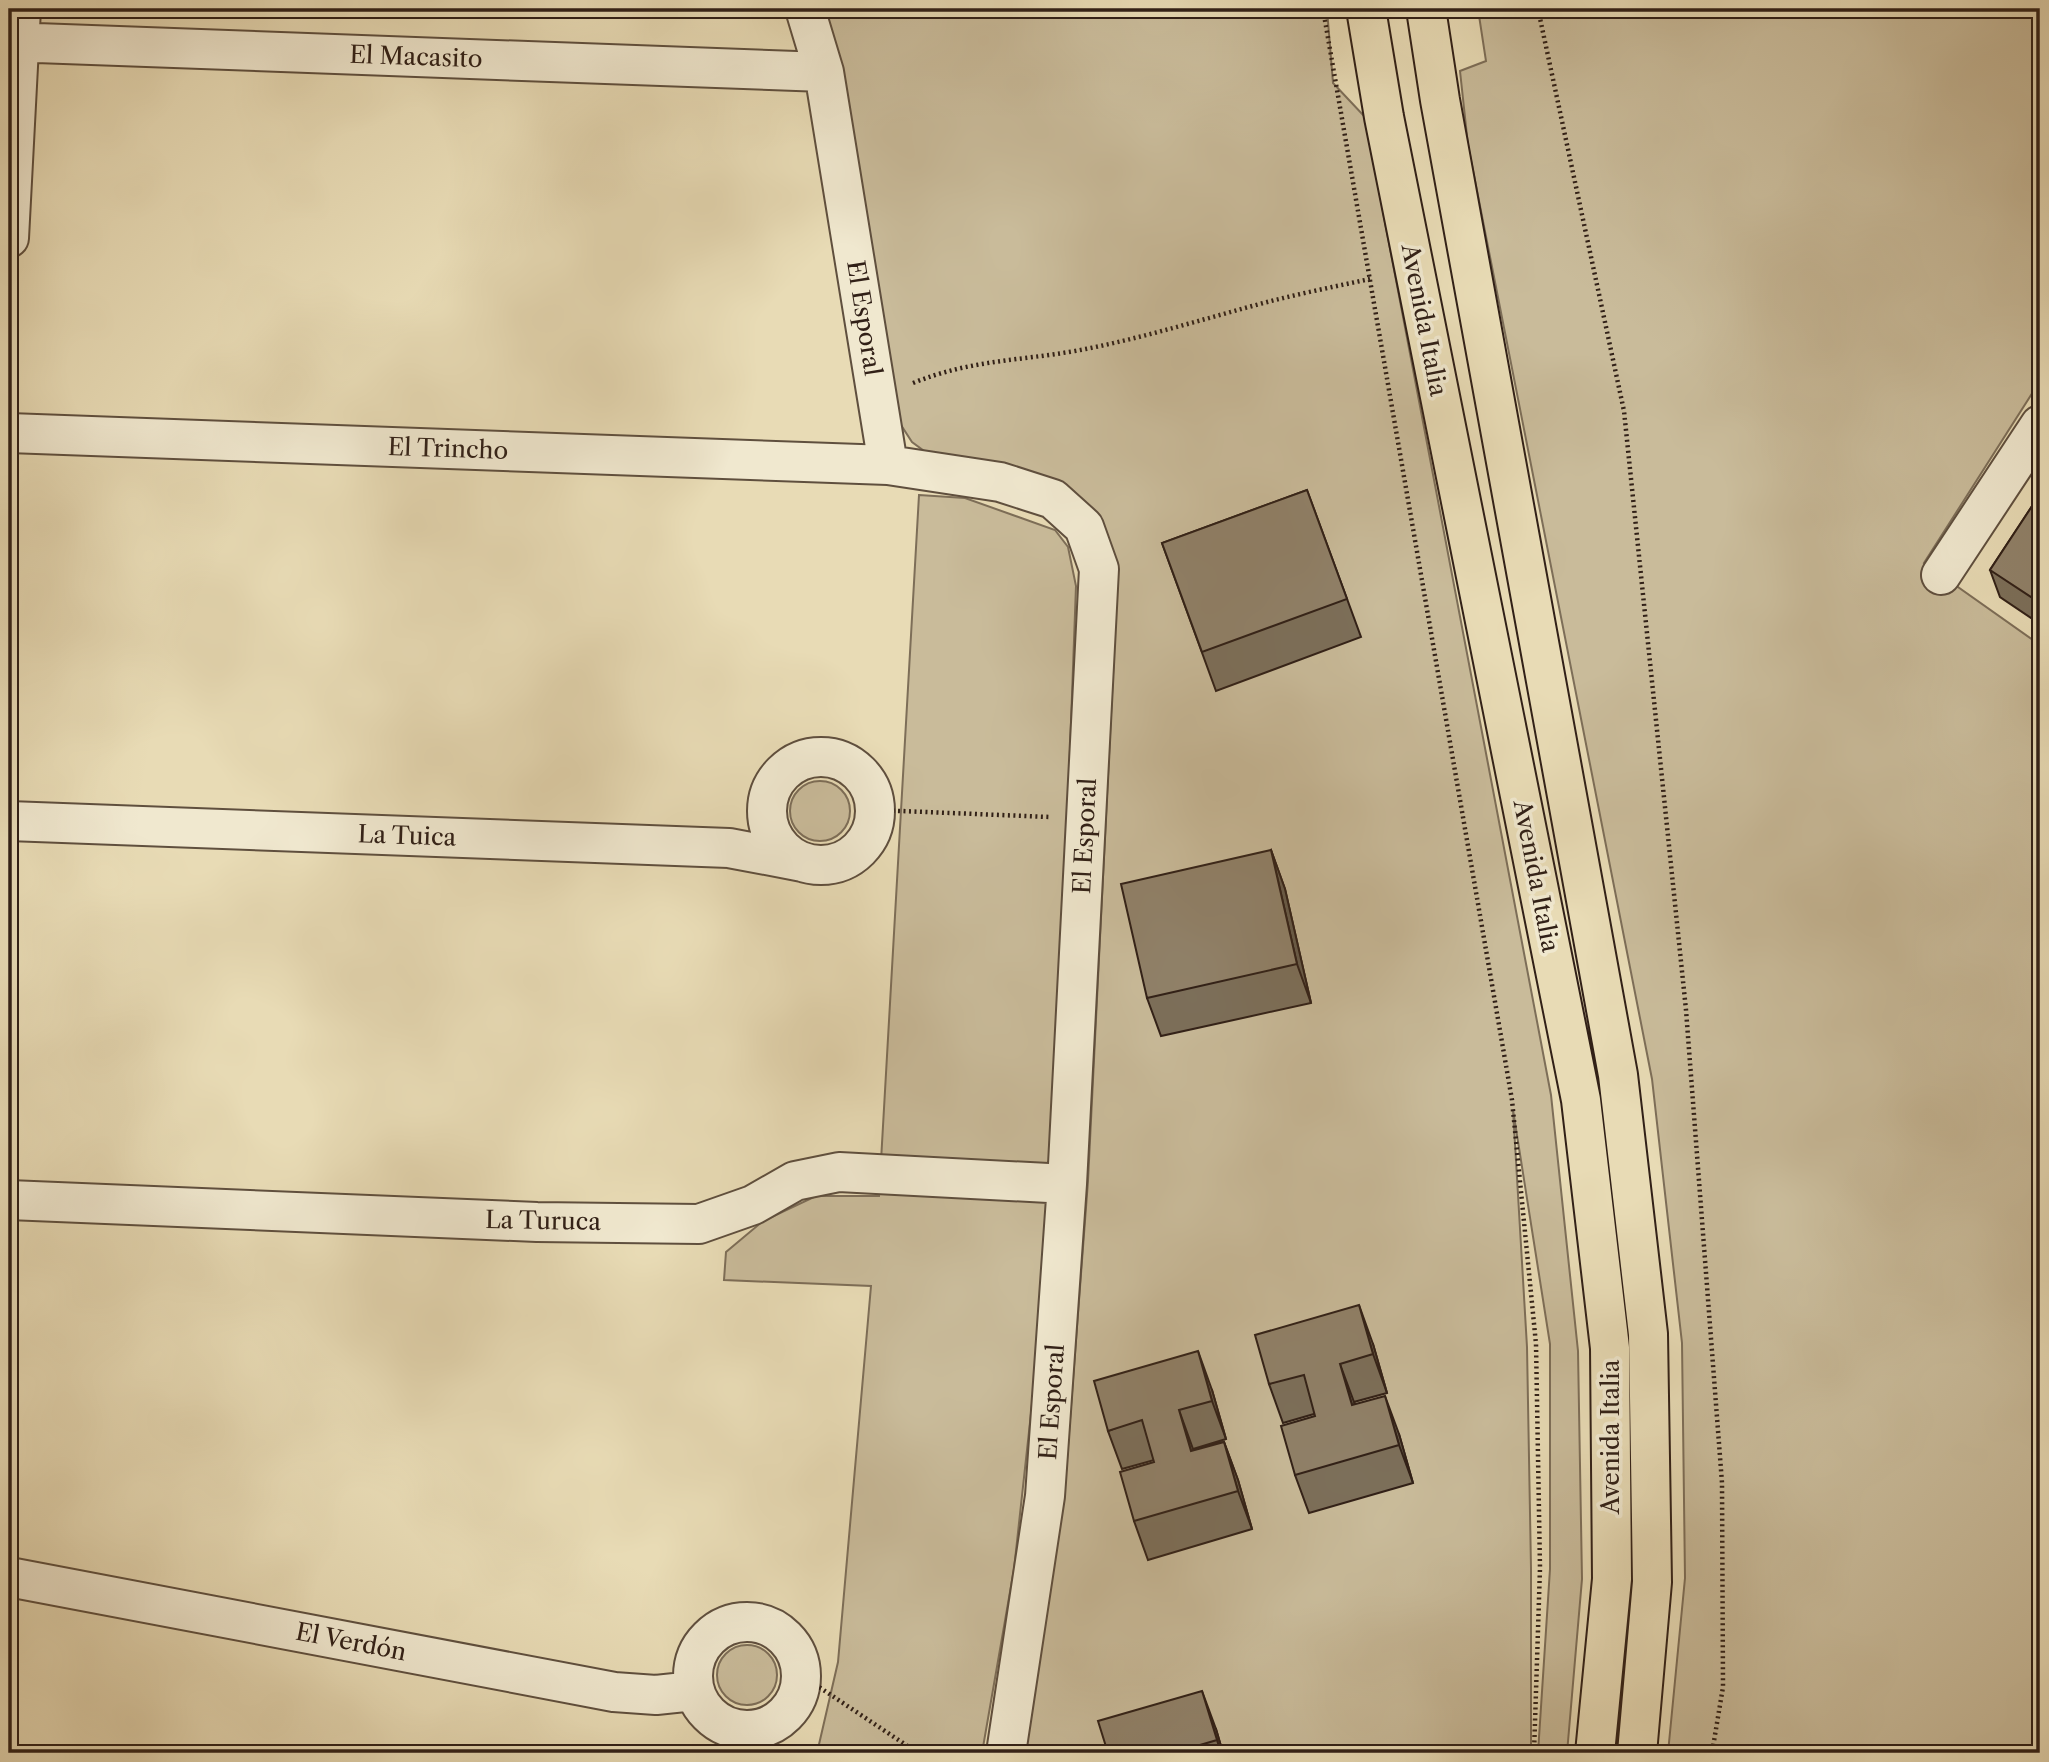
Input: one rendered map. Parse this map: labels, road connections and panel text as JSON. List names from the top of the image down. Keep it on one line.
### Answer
{"streets":{"main road":["Avenida Italia"],"street":["El Macasito","El Esporal","El Trincho","La Tuica","La Turuca","El Verdón"]},"crossings":[["El Macasito","El Esporal"],["El Esporal","El Trincho"],["El Esporal","La Turuca"]]}
